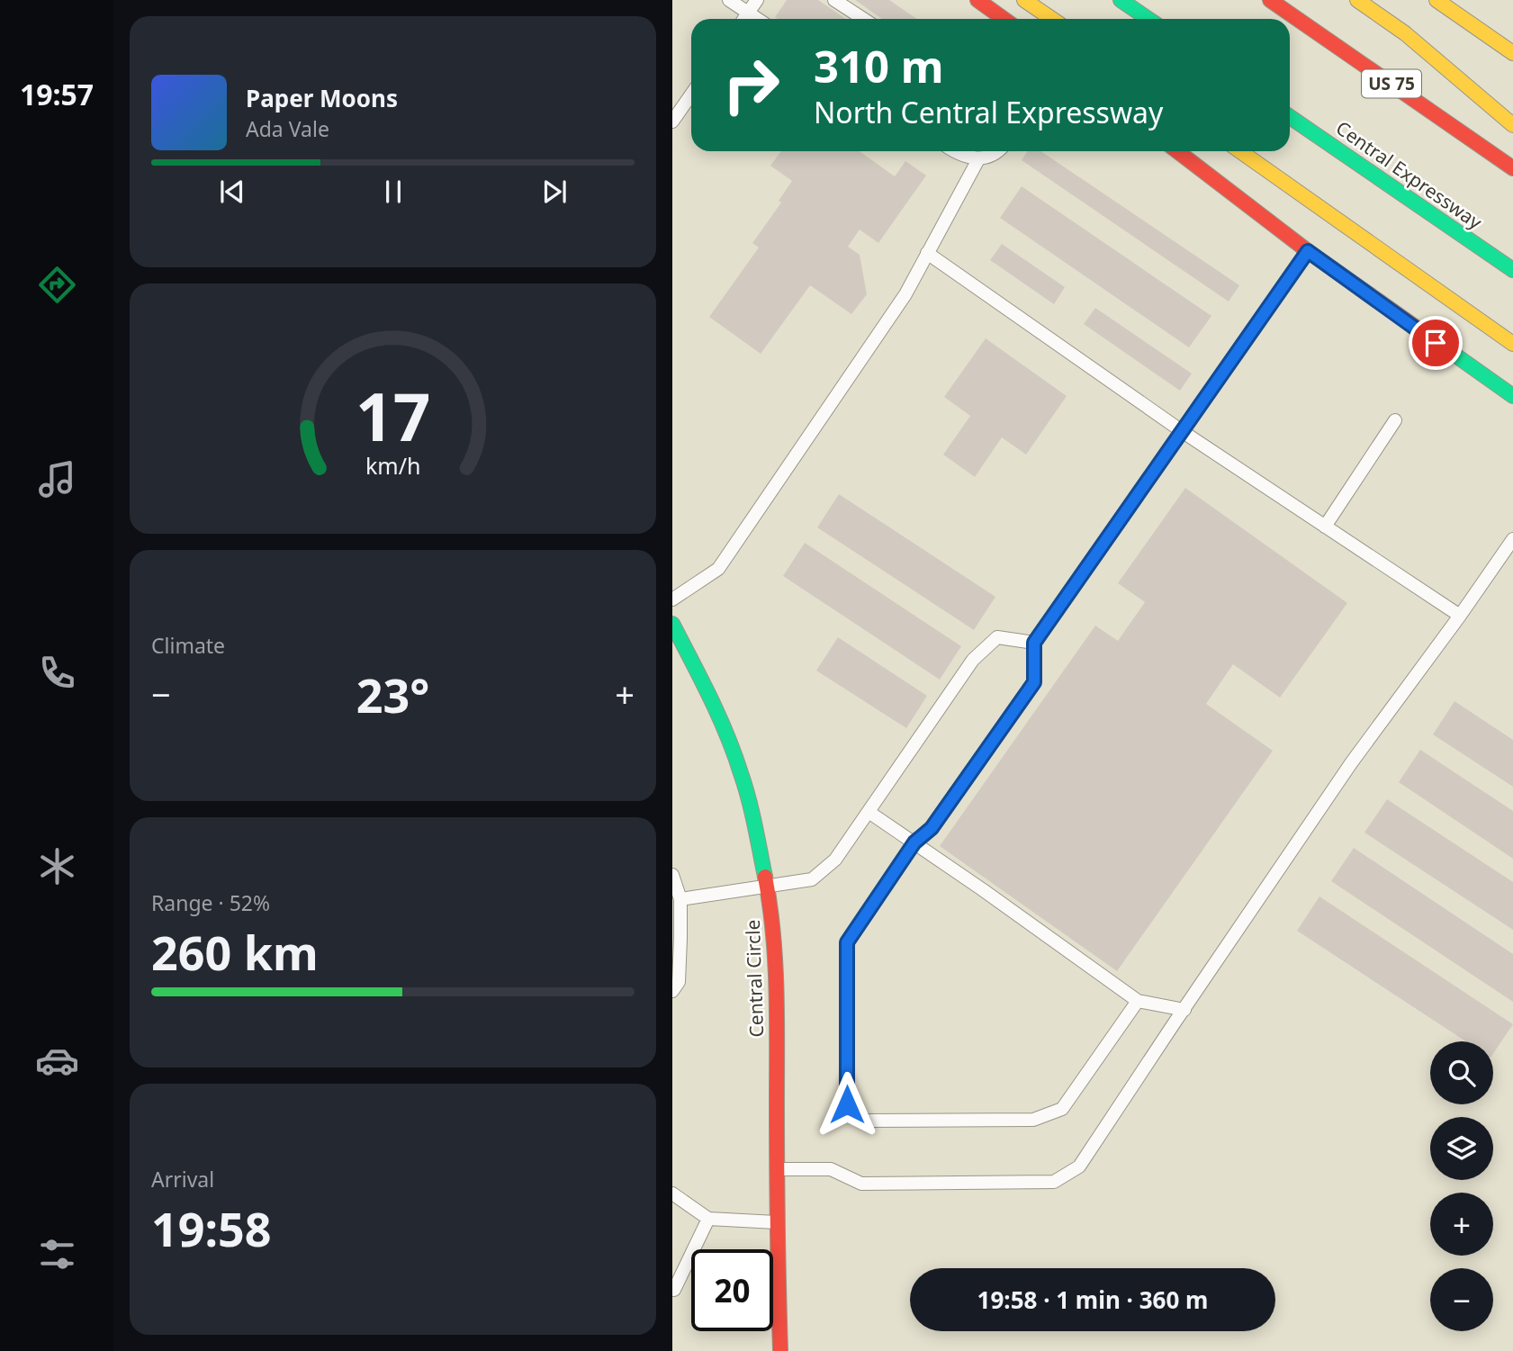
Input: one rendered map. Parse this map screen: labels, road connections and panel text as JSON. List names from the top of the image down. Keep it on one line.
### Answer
{"streets":{"main road":["US 75","Central Expressway","Central Circle"]},"page":{"tabs":"19:57","turn":["310 m","North Central Expressway"],"song":["Paper Moons","Ada Vale"],"tile":["Climate",["Range · 52%","260 km"],["Arrival","19:58"]],"heat":["−","23°","+"],"map_buttons":["+","−"],"limit":"20","trip":"19:58 · 1 min · 360 m","gauge":["17","km/h"]}}
